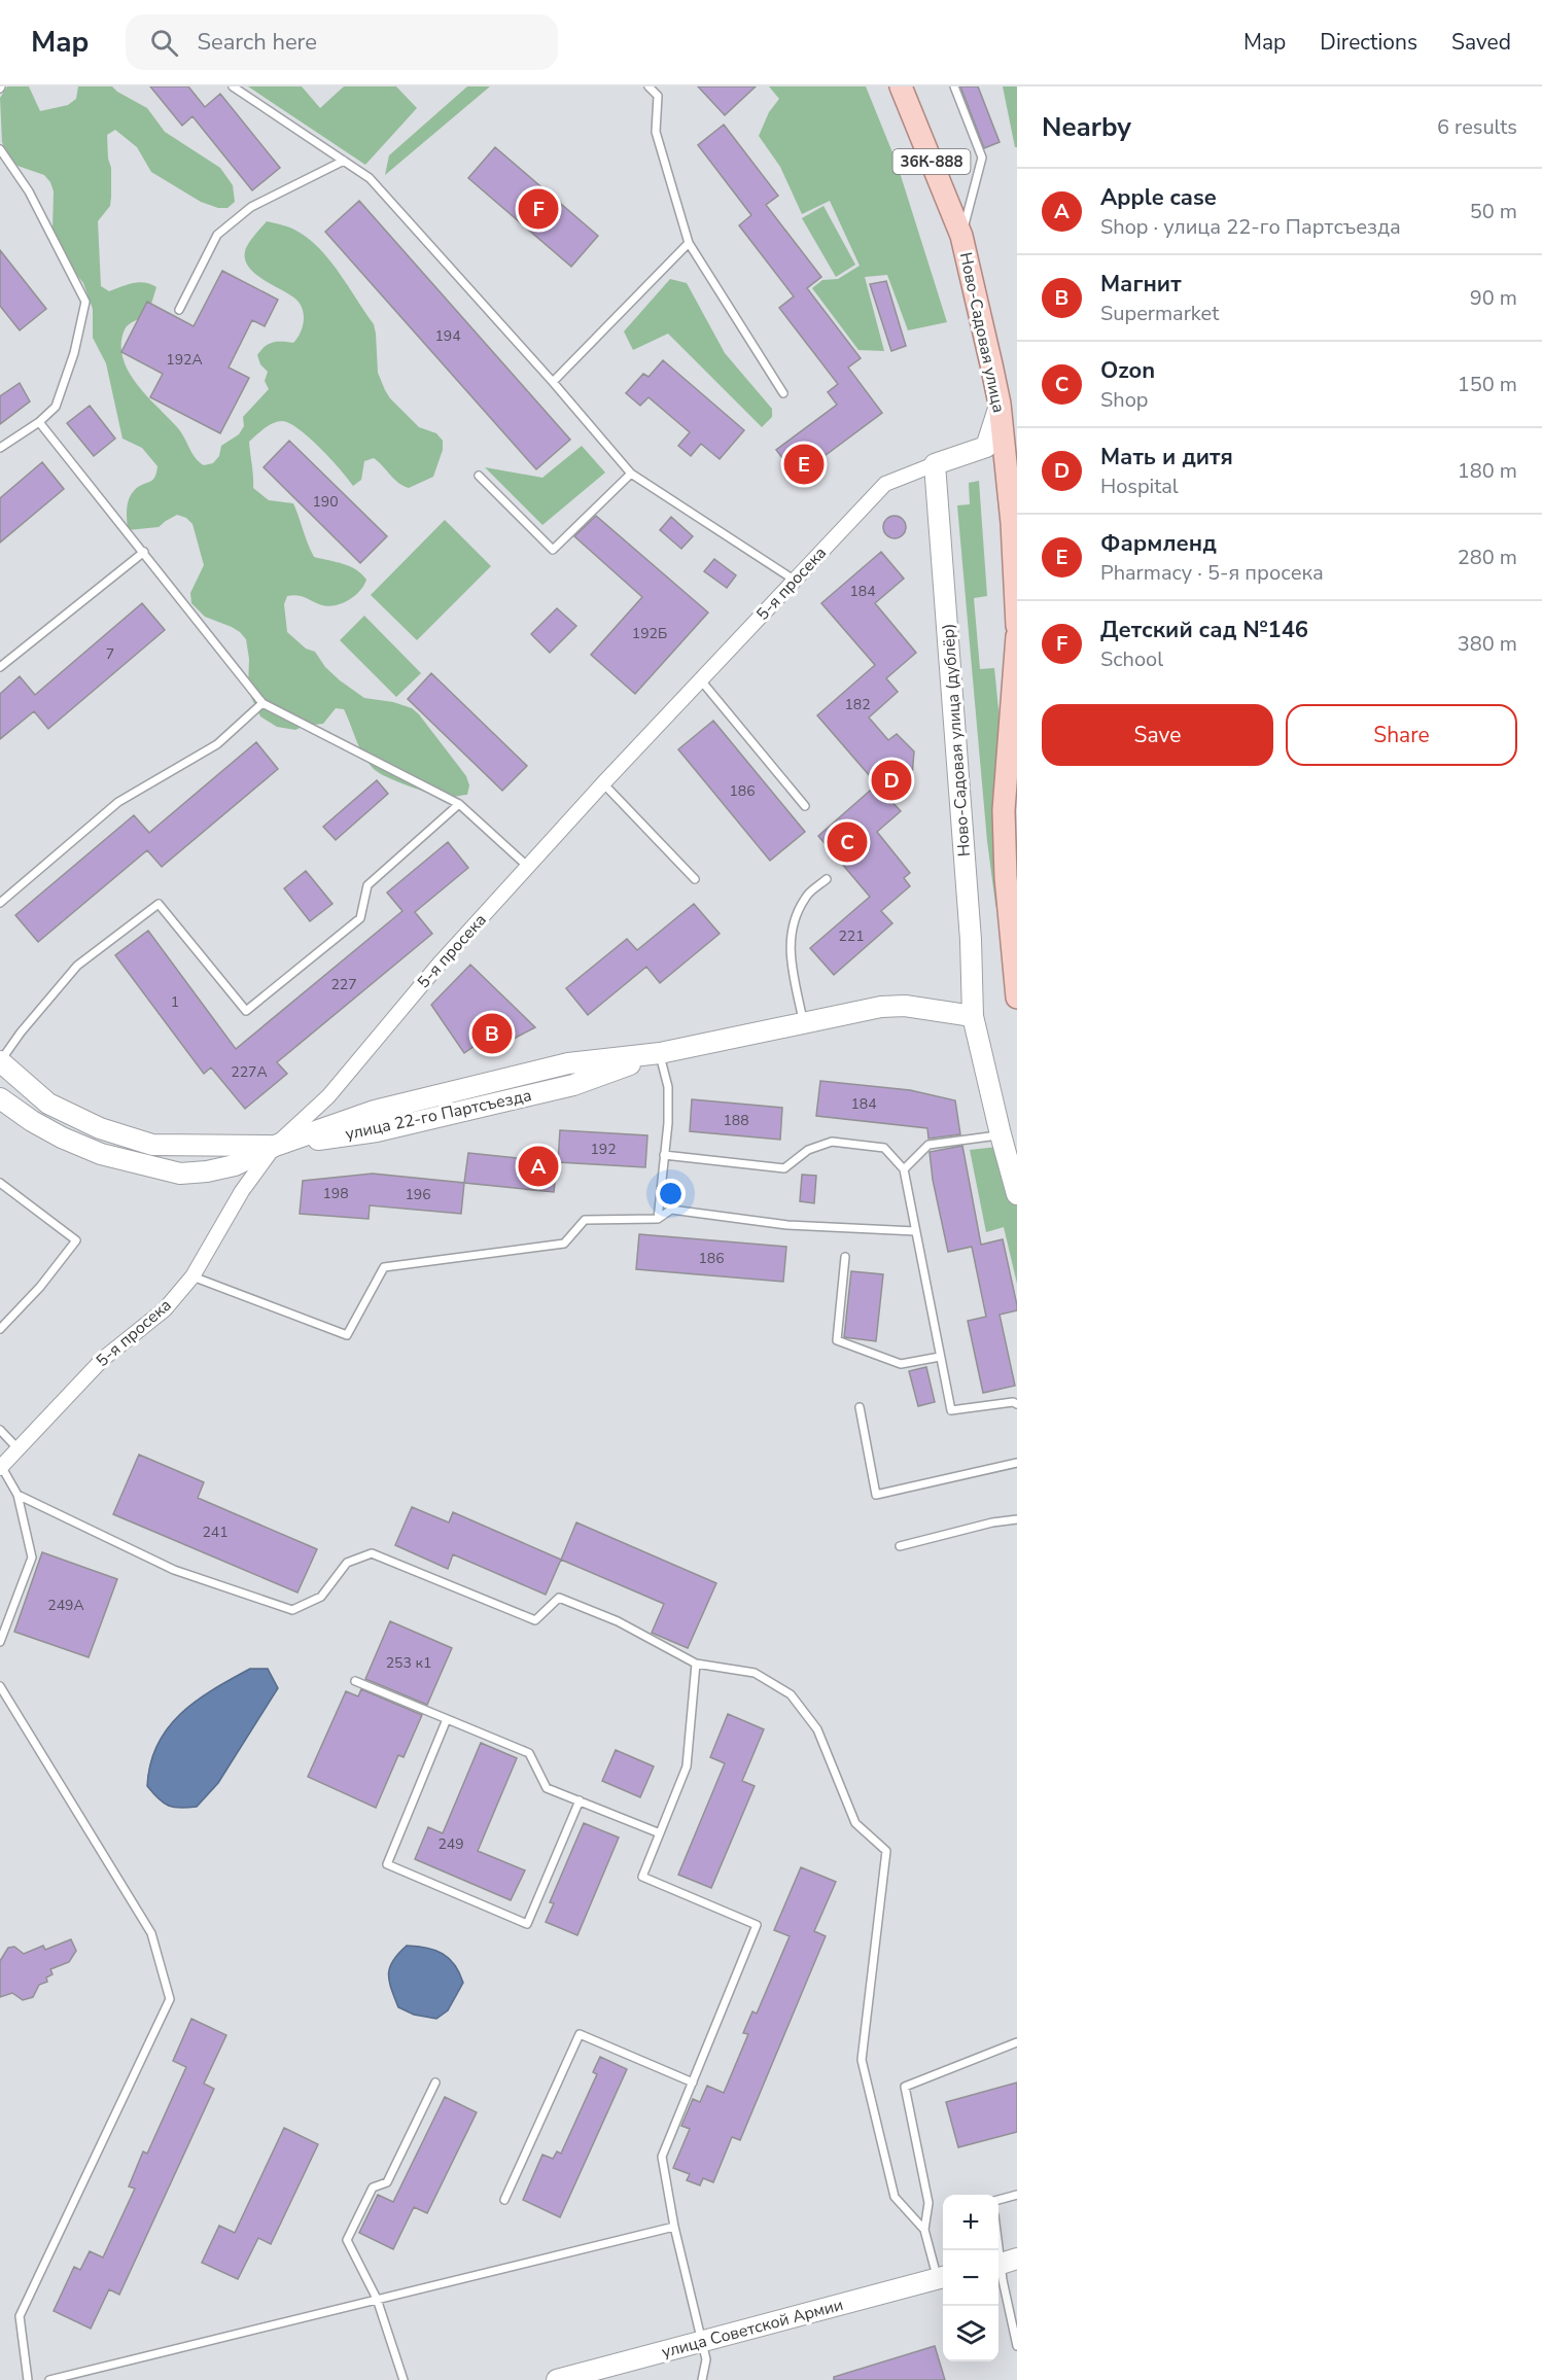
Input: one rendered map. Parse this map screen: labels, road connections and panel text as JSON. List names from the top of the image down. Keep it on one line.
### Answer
{"streets":{"main road":["36К-888","Ново-Садовая улица","Ново-Садовая улица (дублёр)","улица 22-го Партсъезда","улица Советской Армии"],"street":["5-я просека"]},"crossings":[["5-я просека","Ново-Садовая улица (дублёр)"],["5-я просека","улица 22-го Партсъезда"],["Ново-Садовая улица (дублёр)","улица 22-го Партсъезда"]],"house_numbers":["194","192А","190","184","192Б","7","182","186","221","227","1","227А","184","188","192","198","196","186","241","249А","253 к1","249"],"page":{"header":"Map","search":"Search here","nav":["Map","Directions","Saved"],"heading":["Nearby","6 results"],"list":[{"mark":"A","name":"Apple case","note":"Shop · улица 22-го Партсъезда","value":"50 m"},{"mark":"B","name":"Магнит","note":"Supermarket","value":"90 m"},{"mark":"C","name":"Ozon","note":"Shop","value":"150 m"},{"mark":"D","name":"Мать и дитя","note":"Hospital","value":"180 m"},{"mark":"E","name":"Фармленд","note":"Pharmacy · 5-я просека","value":"280 m"},{"mark":"F","name":"Детский сад №146","note":"School","value":"380 m"}],"pins":["F","E","D","C","B","A"],"buttons":["Save","Share"],"map_buttons":["+","−"]}}
